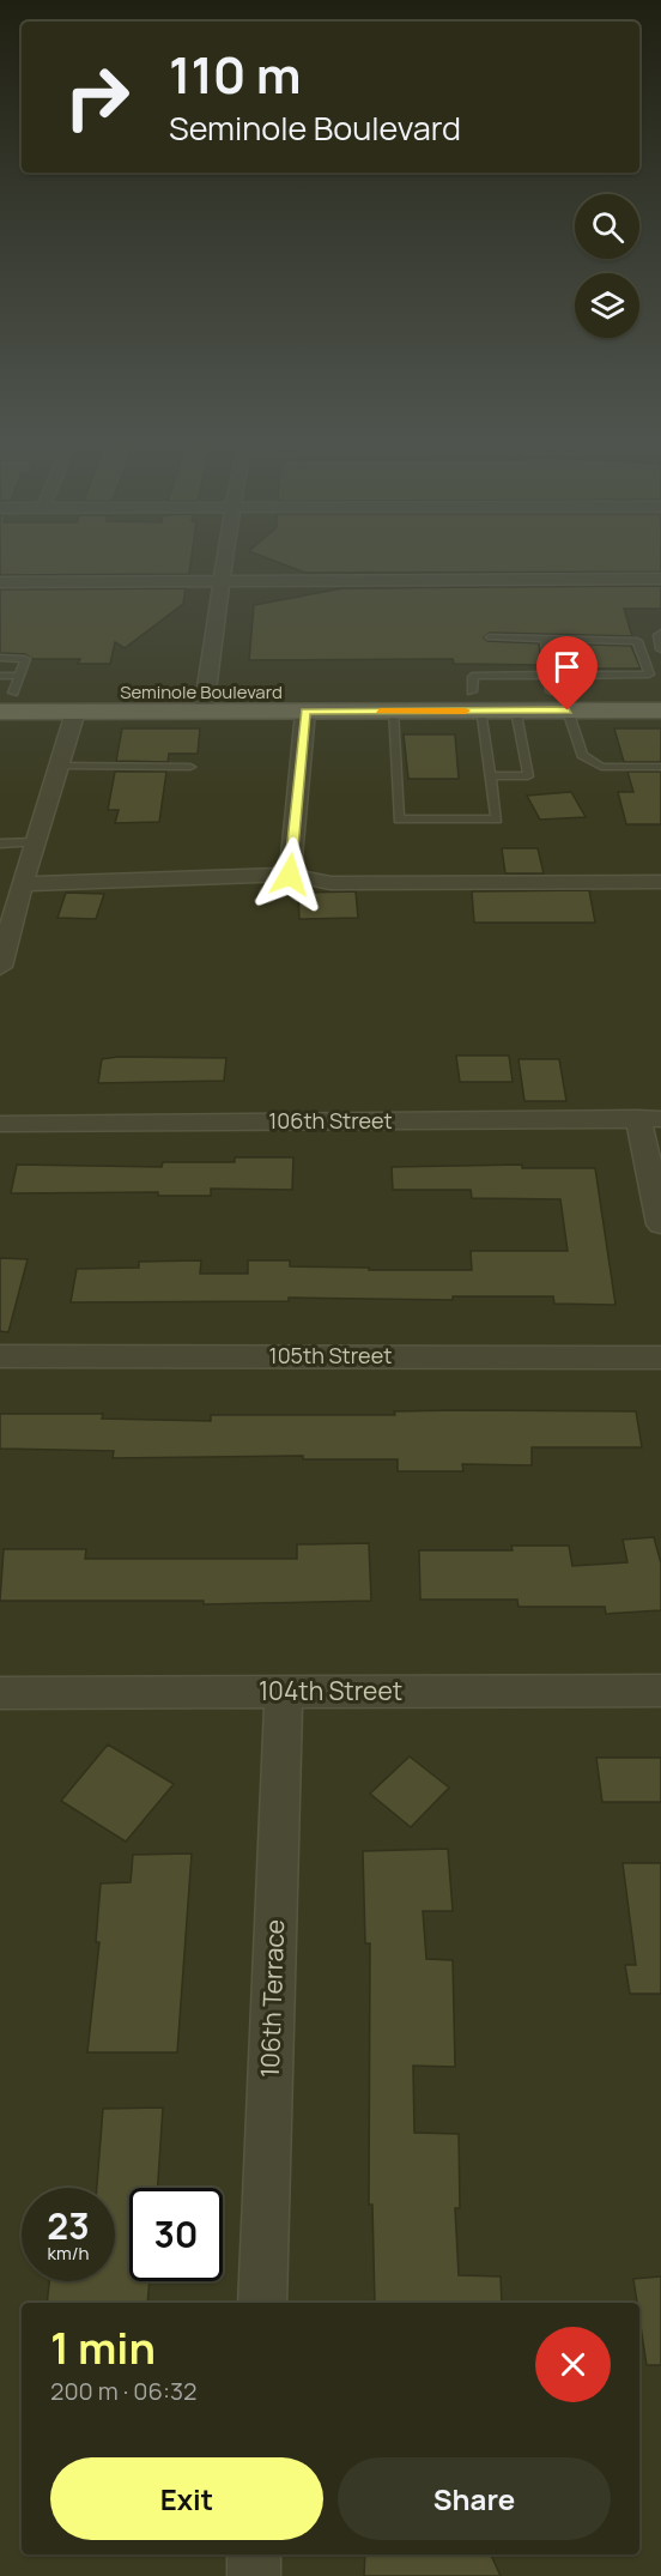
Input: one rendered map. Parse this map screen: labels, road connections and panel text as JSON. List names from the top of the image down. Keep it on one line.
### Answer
{"streets":{"main road":["Seminole Boulevard"],"street":["106th Street","105th Street","104th Street","106th Terrace"]},"crossings":[["104th Street","106th Terrace"]],"page":{"turn":["110 m","Seminole Boulevard"],"speed":"23 km/h","limit":"30","heading":["1 min","200 m · 06:32"],"buttons":["Exit","Share"]}}
